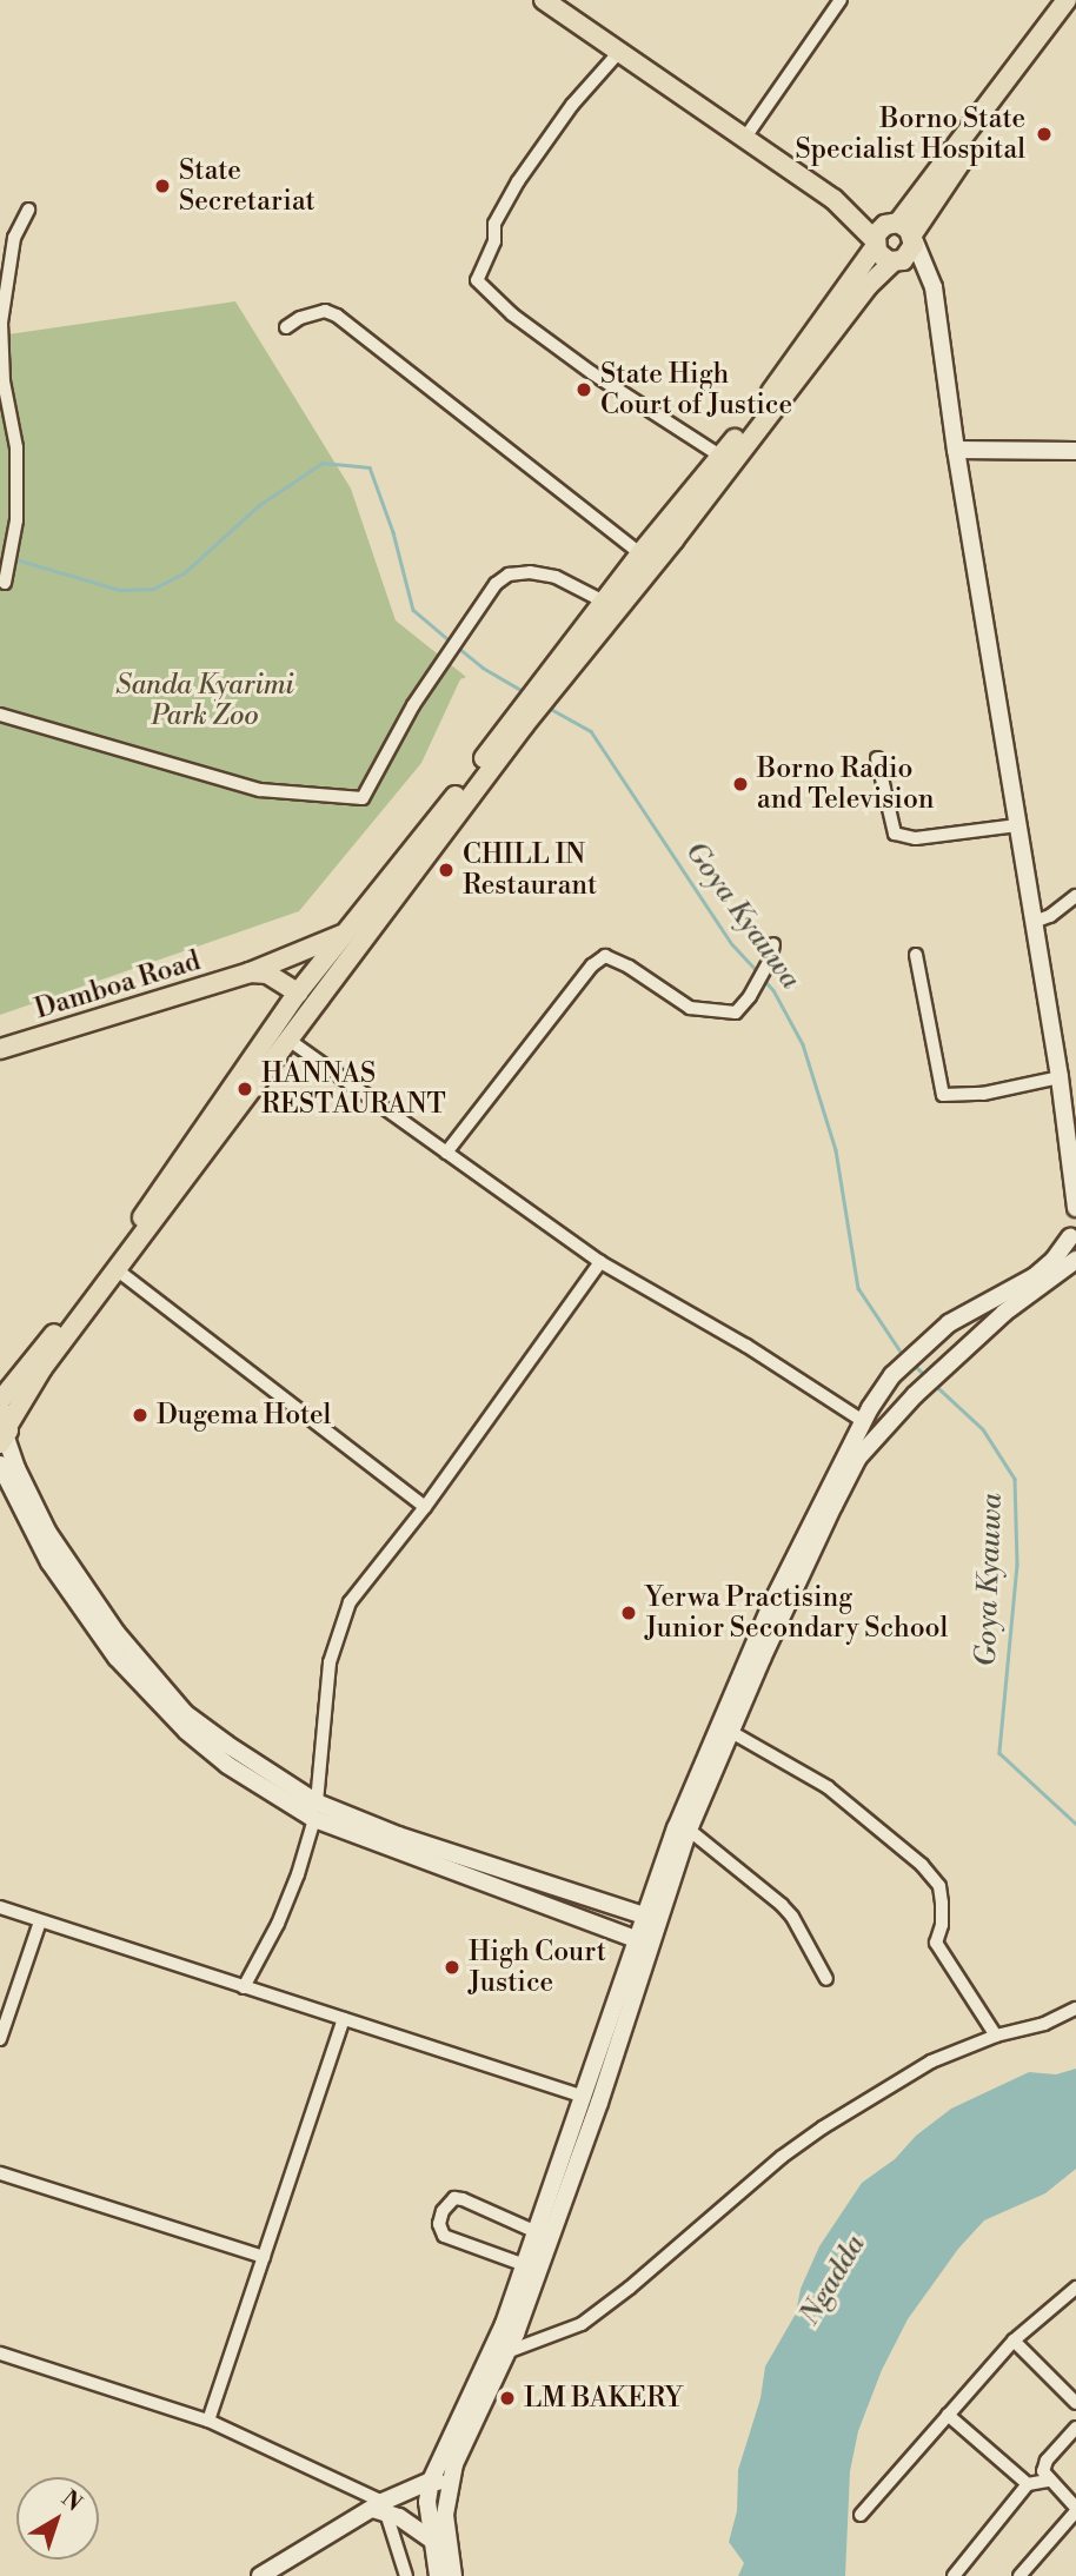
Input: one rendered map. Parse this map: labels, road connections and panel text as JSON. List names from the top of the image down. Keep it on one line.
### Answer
{"streets":{"main road":["Damboa Road"]},"water":["Goya Kyauwa","Ngadda"],"parks":["Sanda Kyarimi Park Zoo"],"places":["Borno State Specialist Hospital","State Secretariat","State High Court of Justice","Borno Radio and Television","CHILL IN Restaurant","HANNAS RESTAURANT","Dugema Hotel","Yerwa Practising Junior Secondary School","High Court Justice","LM BAKERY"],"north":"top right"}
